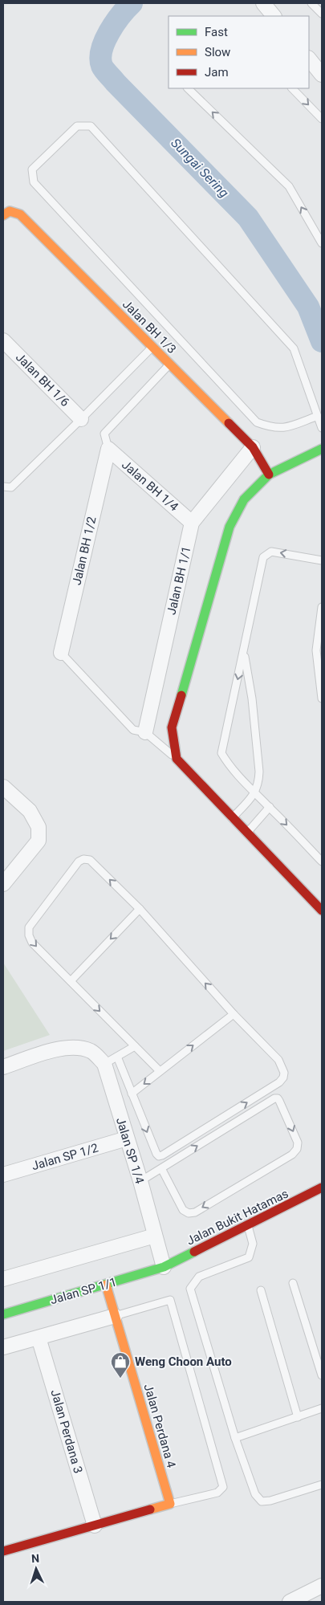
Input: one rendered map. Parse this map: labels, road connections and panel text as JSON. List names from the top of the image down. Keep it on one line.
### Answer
{"streets":{"street":["Jalan BH 1/3","Jalan BH 1/6","Jalan BH 1/4","Jalan BH 1/2","Jalan BH 1/1","Jalan SP 1/4","Jalan SP 1/2","Jalan Bukit Hatamas","Jalan SP 1/1","Jalan Perdana 4","Jalan Perdana 3"]},"crossings":[["Jalan BH 1/3","Jalan BH 1/1"],["Jalan BH 1/4","Jalan BH 1/2"],["Jalan BH 1/4","Jalan BH 1/1"],["Jalan SP 1/4","Jalan SP 1/2"],["Jalan SP 1/4","Jalan Bukit Hatamas"],["Jalan SP 1/4","Jalan SP 1/1"],["Jalan Bukit Hatamas","Jalan SP 1/1"],["Jalan SP 1/1","Jalan Perdana 4"]],"water":["Sungai Sering"],"places":{"shop":["Weng Choon Auto"]},"legend":["Fast","Slow","Jam"],"north":"top"}
